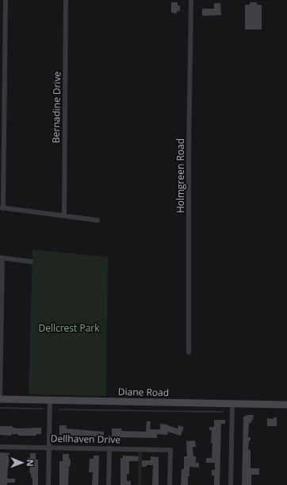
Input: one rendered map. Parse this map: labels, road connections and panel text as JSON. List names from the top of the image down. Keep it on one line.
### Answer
{"streets":{"street":["Bernadine Drive","Holmgreen Road","Diane Road","Dellhaven Drive"]},"parks":["Dellcrest Park"],"north":"right"}
